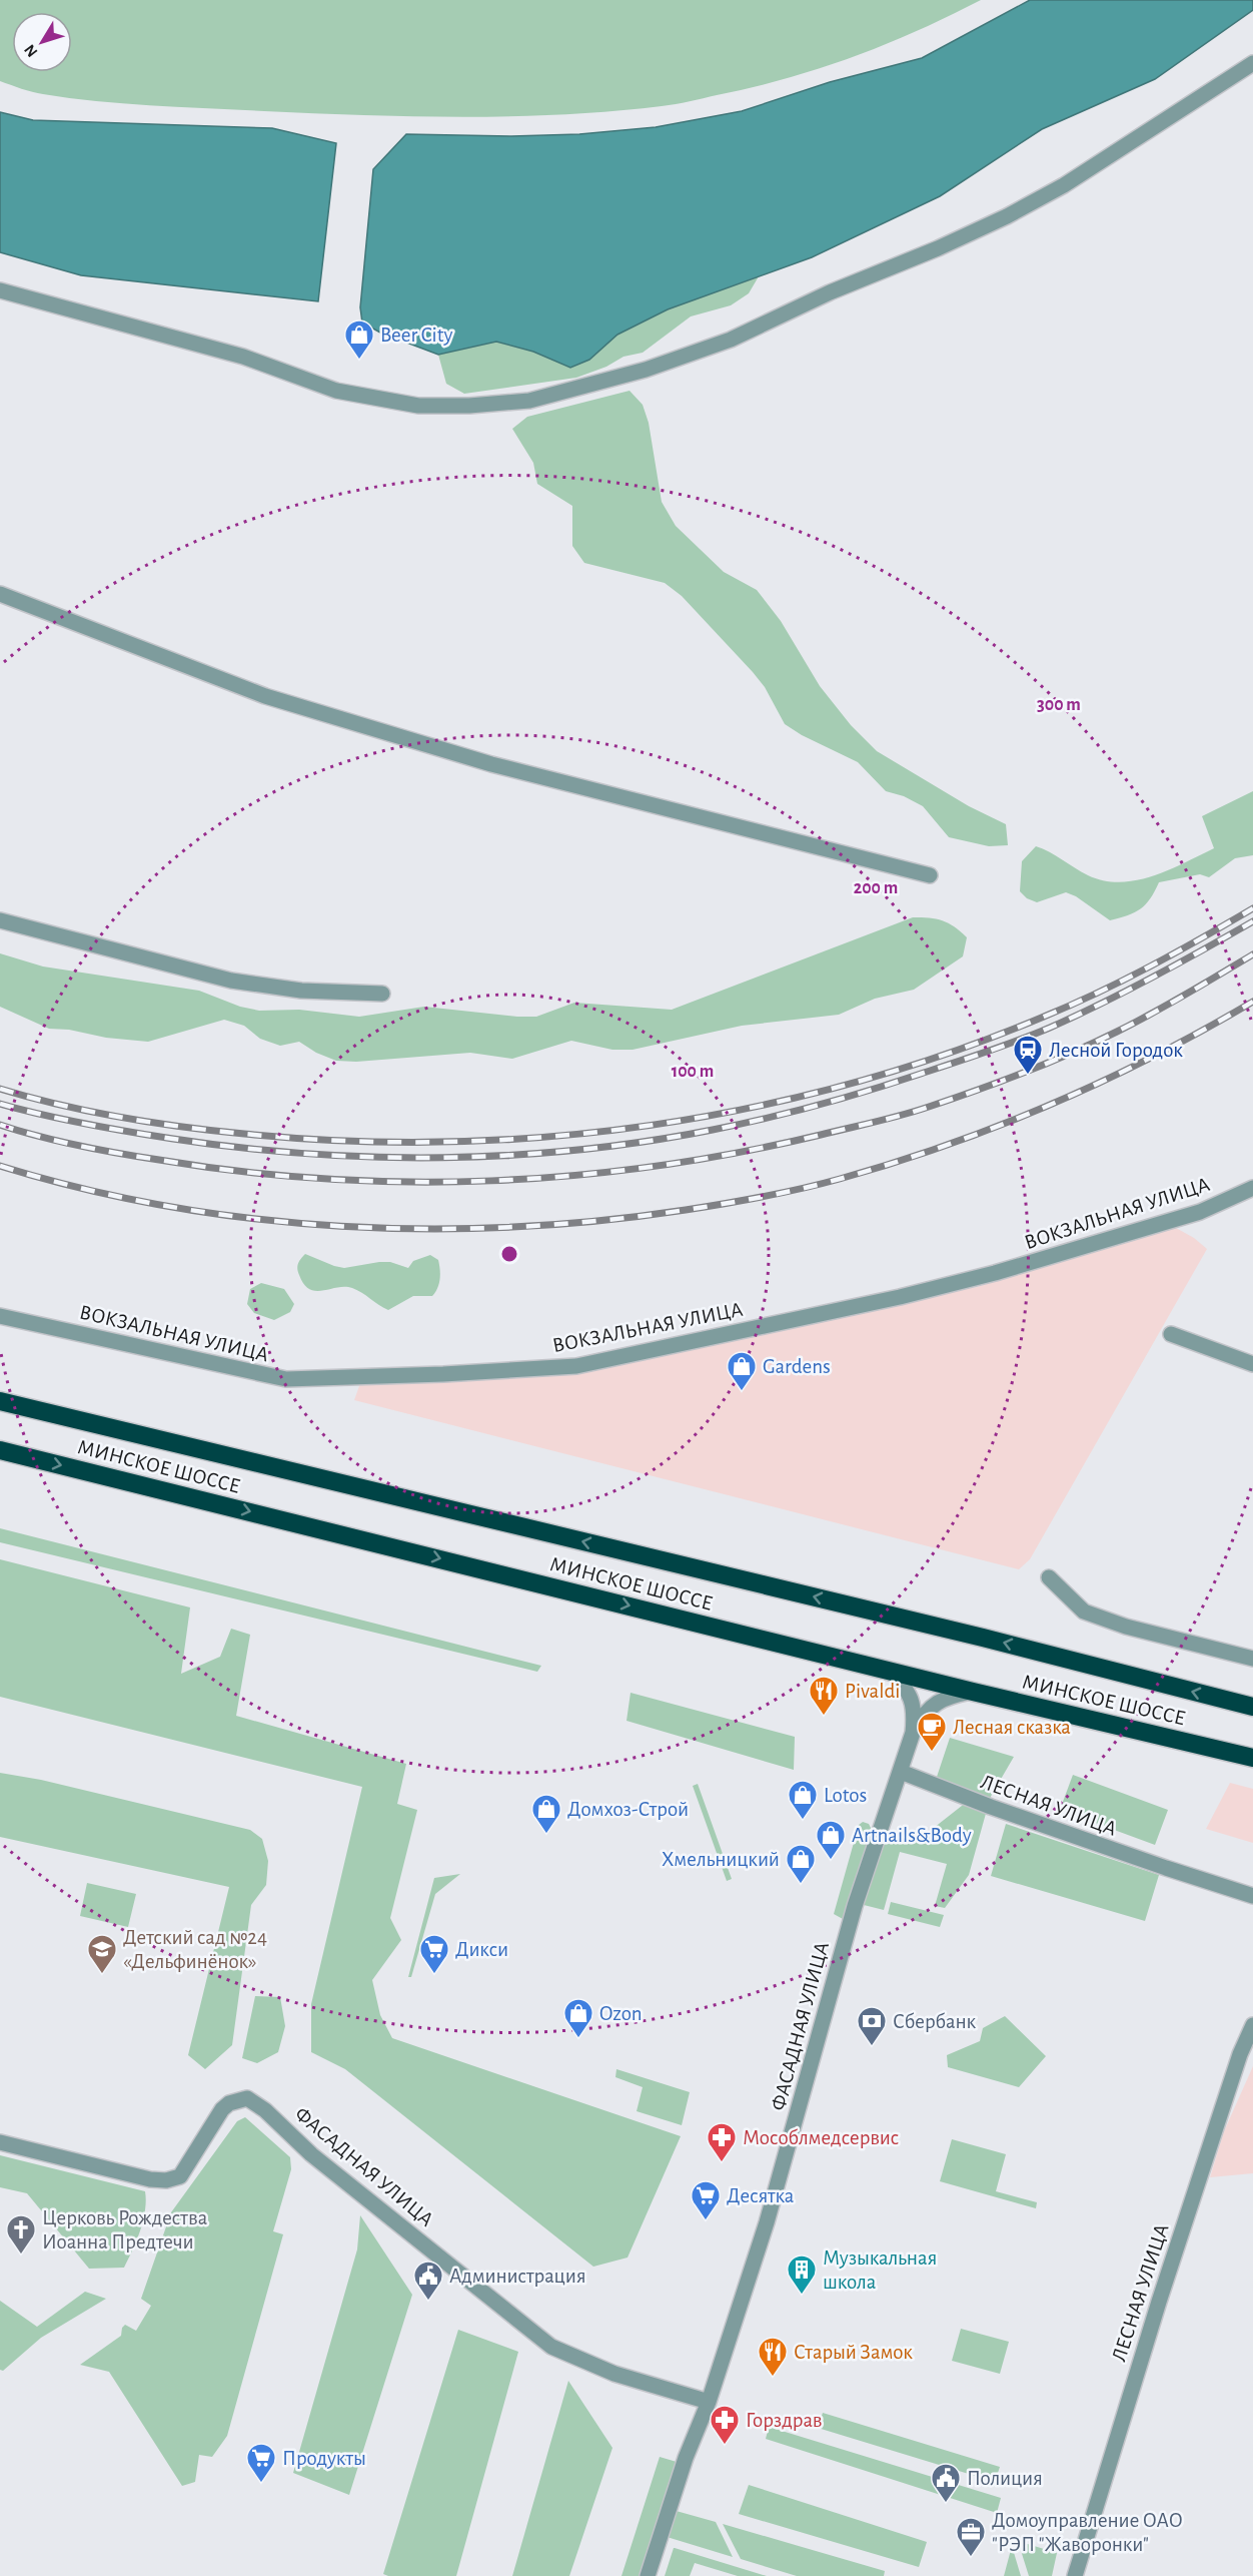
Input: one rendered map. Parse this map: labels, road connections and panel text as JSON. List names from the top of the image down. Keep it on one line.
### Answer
{"streets":{"highway":["МИНСКОЕ ШОССЕ"],"street":["ВОКЗАЛЬНАЯ УЛИЦА","ЛЕСНАЯ УЛИЦА","ФАСАДНАЯ УЛИЦА"]},"crossings":[["МИНСКОЕ ШОССЕ","ФАСАДНАЯ УЛИЦА"],["ЛЕСНАЯ УЛИЦА","ФАСАДНАЯ УЛИЦА"]],"places":{"shop":["Beer City","Gardens","Lotos","Домхоз-Строй","Artnails&Body","Хмельницкий","Ozon"],"station":["Лесной Городок"],"restaurant":["Pivaldi","Старый Замок"],"cafe":["Лесная сказка"],"school or university":["Детский сад №24 «Дельфинёнок»"],"supermarket":["Дикси","Десятка","Продукты"],"bank":["Сбербанк"],"pharmacy":["Мособлмедсервис","Горздрав"],"church":["Церковь Рождества Иоанна Предтечи"],"building":["Музыкальная школа"],"public building":["Администрация","Полиция"],"office":["Домоуправление ОАО \"РЭП \"Жаворонки\""]},"north":"bottom left","rings":["300 m","200 m","100 m"]}
